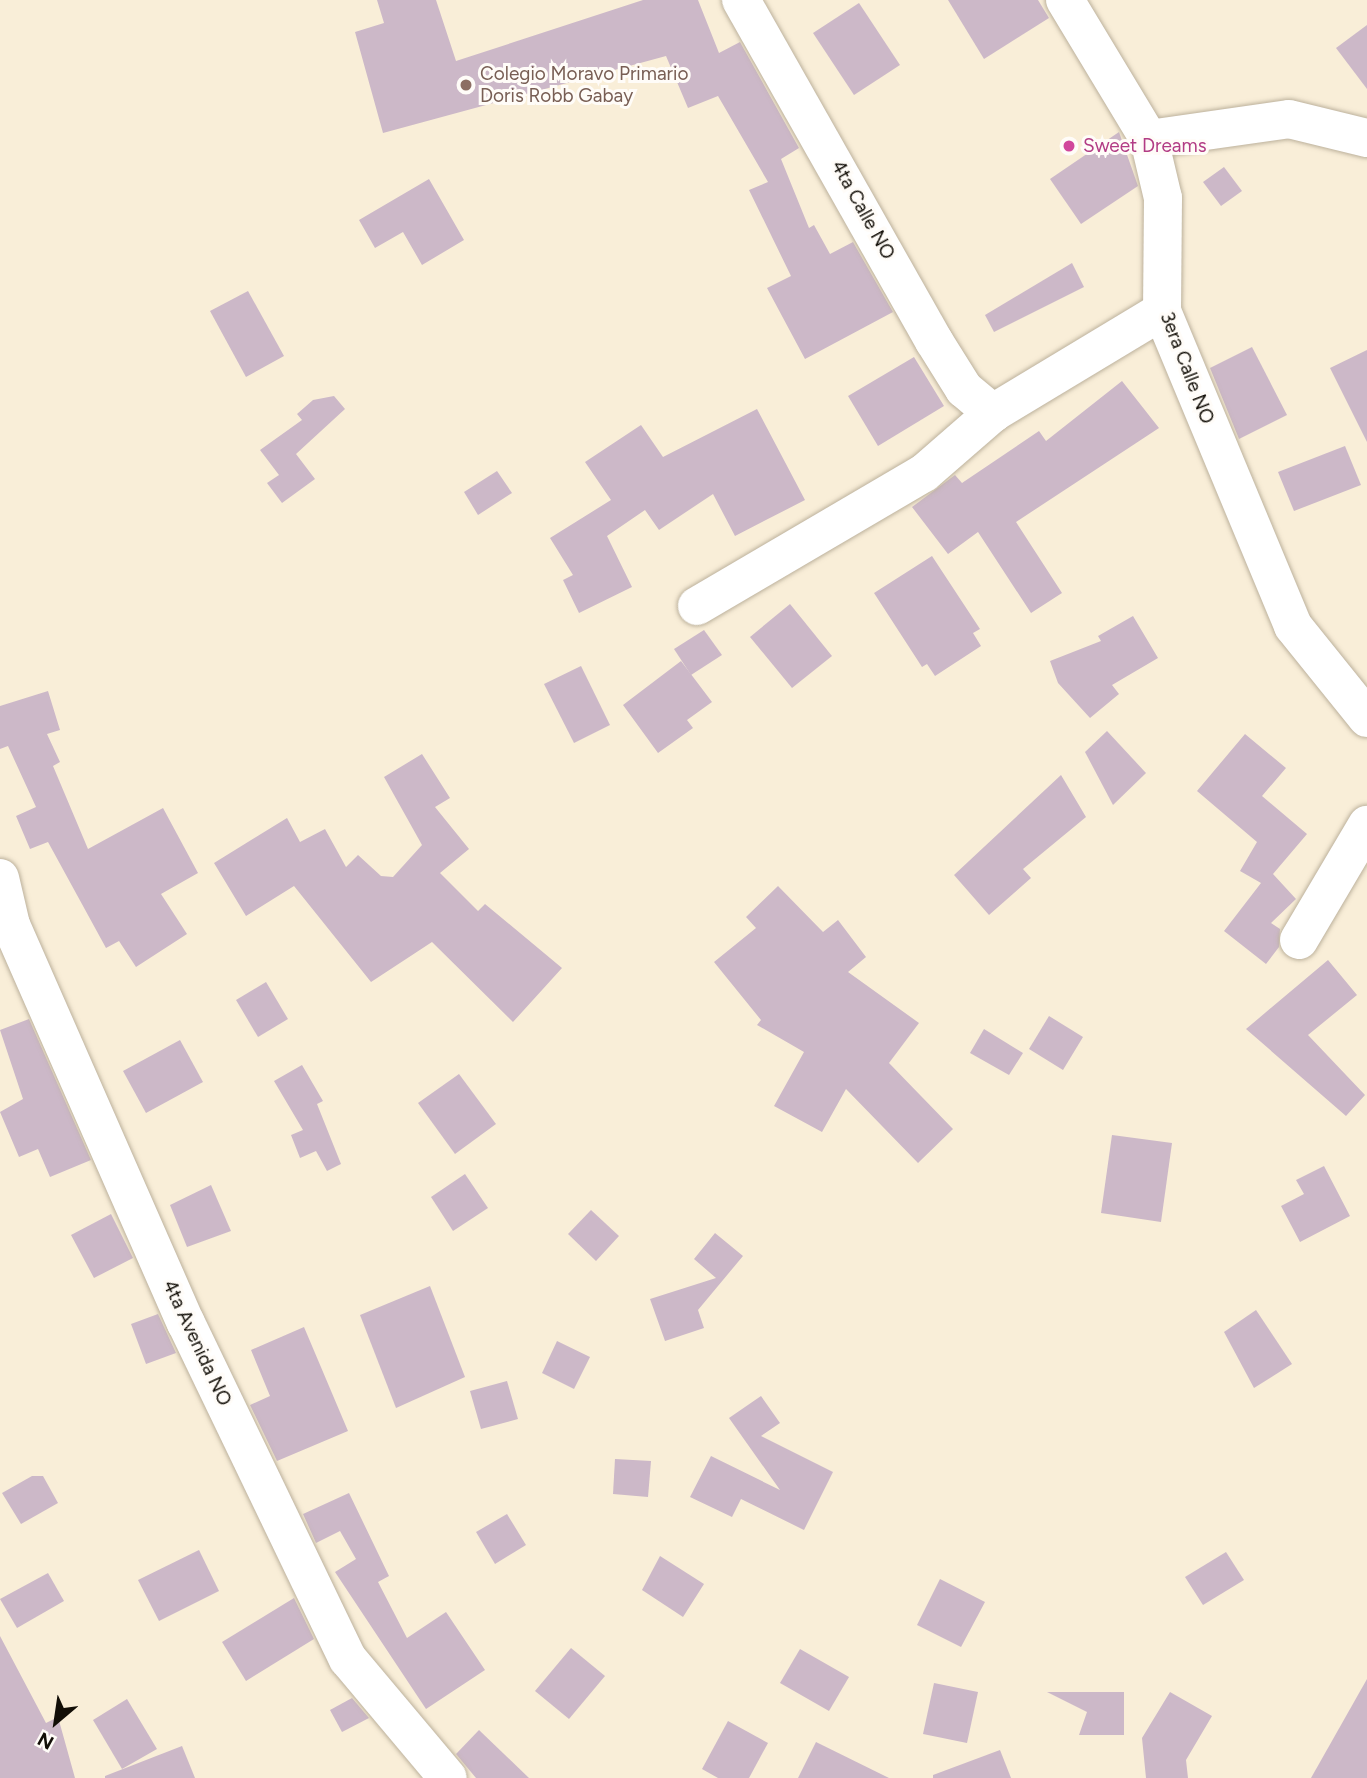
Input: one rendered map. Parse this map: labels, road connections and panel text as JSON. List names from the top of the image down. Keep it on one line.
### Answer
{"streets":{"street":["4ta Calle NO","3era Calle NO","4ta Avenida NO"]},"places":["Colegio Moravo Primario Doris Robb Gabay","Sweet Dreams"],"north":"bottom left"}
